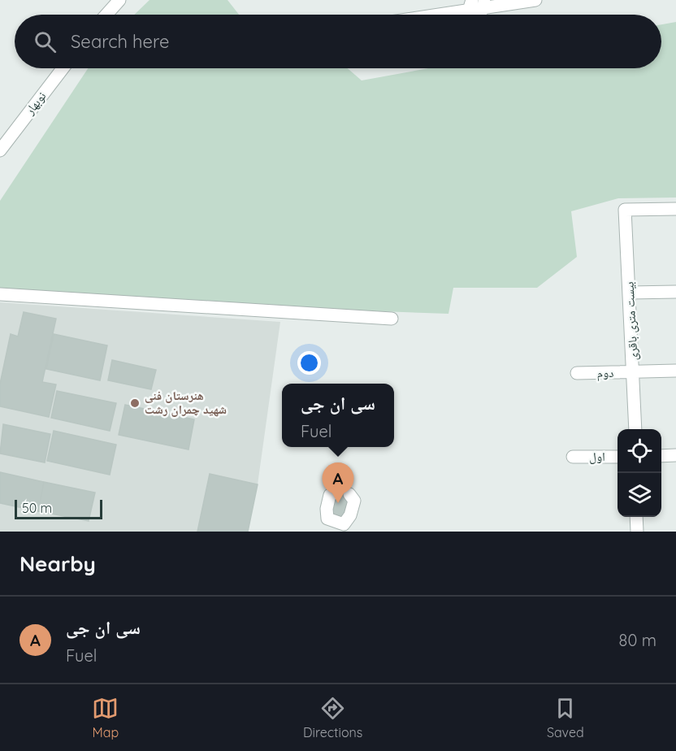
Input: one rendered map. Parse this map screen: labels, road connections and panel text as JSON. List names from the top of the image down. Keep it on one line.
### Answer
{"streets":{"street":["نوبهار","بیست متری باقری","دوم","اول"]},"crossings":[["بیست متری باقری","دوم"]],"places":["هنرستان فنی شهید چمران رشت"],"scale_bar":"50 m","page":{"search":"Search here","popup":["سی ان جی","Fuel"],"pins":"A","scale":"50 m","heading":"Nearby","list":[{"mark":"A","name":"سی ان جی","note":"Fuel","value":"80 m"}],"nav":["Map","Directions","Saved"]}}
